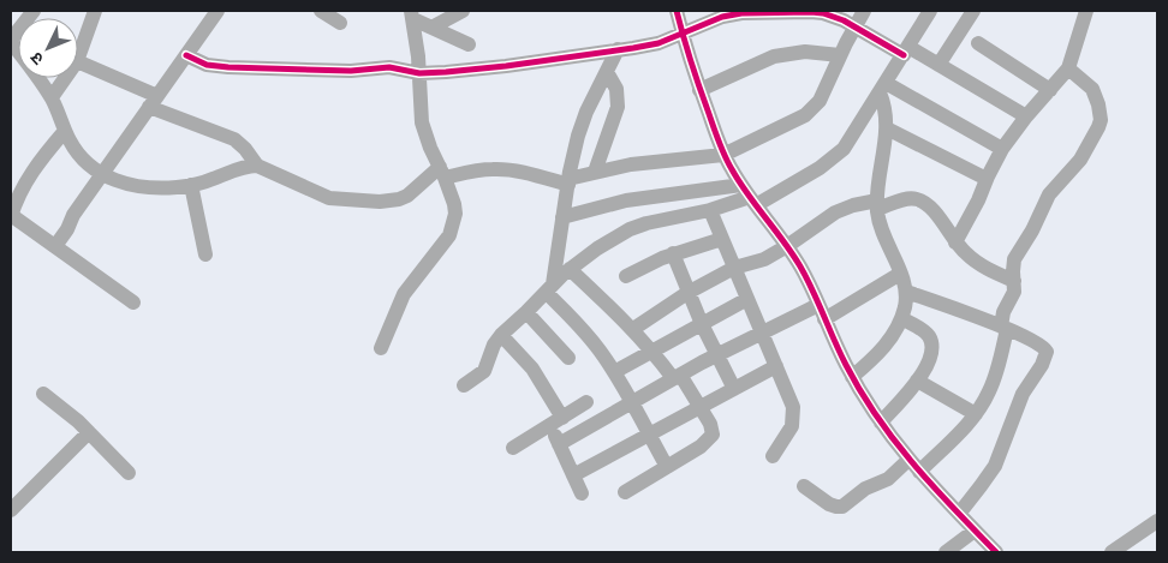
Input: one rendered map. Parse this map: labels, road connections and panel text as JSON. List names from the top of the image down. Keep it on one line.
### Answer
{"north":"bottom left"}
